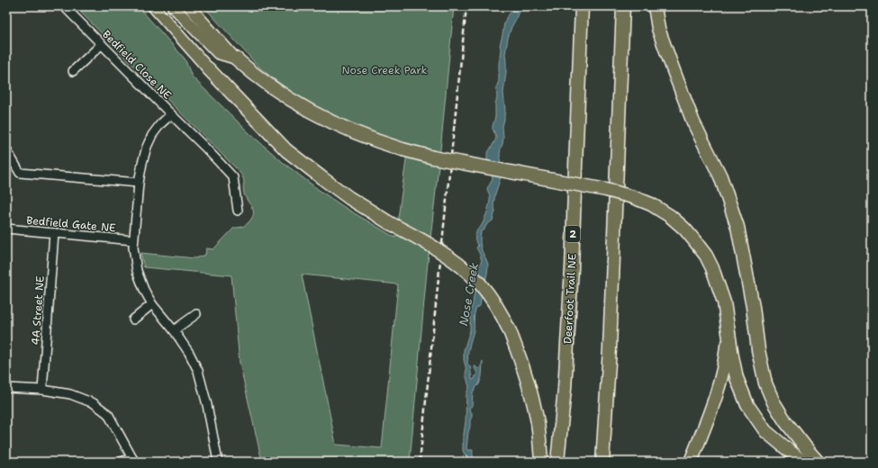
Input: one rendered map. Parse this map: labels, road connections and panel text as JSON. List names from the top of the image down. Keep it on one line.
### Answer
{"streets":{"highway":["2","Deerfoot Trail NE"],"street":["Bedfield Close NE","Bedfield Gate NE","4A Street NE"]},"crossings":[["Bedfield Close NE","Bedfield Gate NE"],["Bedfield Gate NE","4A Street NE"]],"water":["Nose Creek"],"parks":["Nose Creek Park"]}
